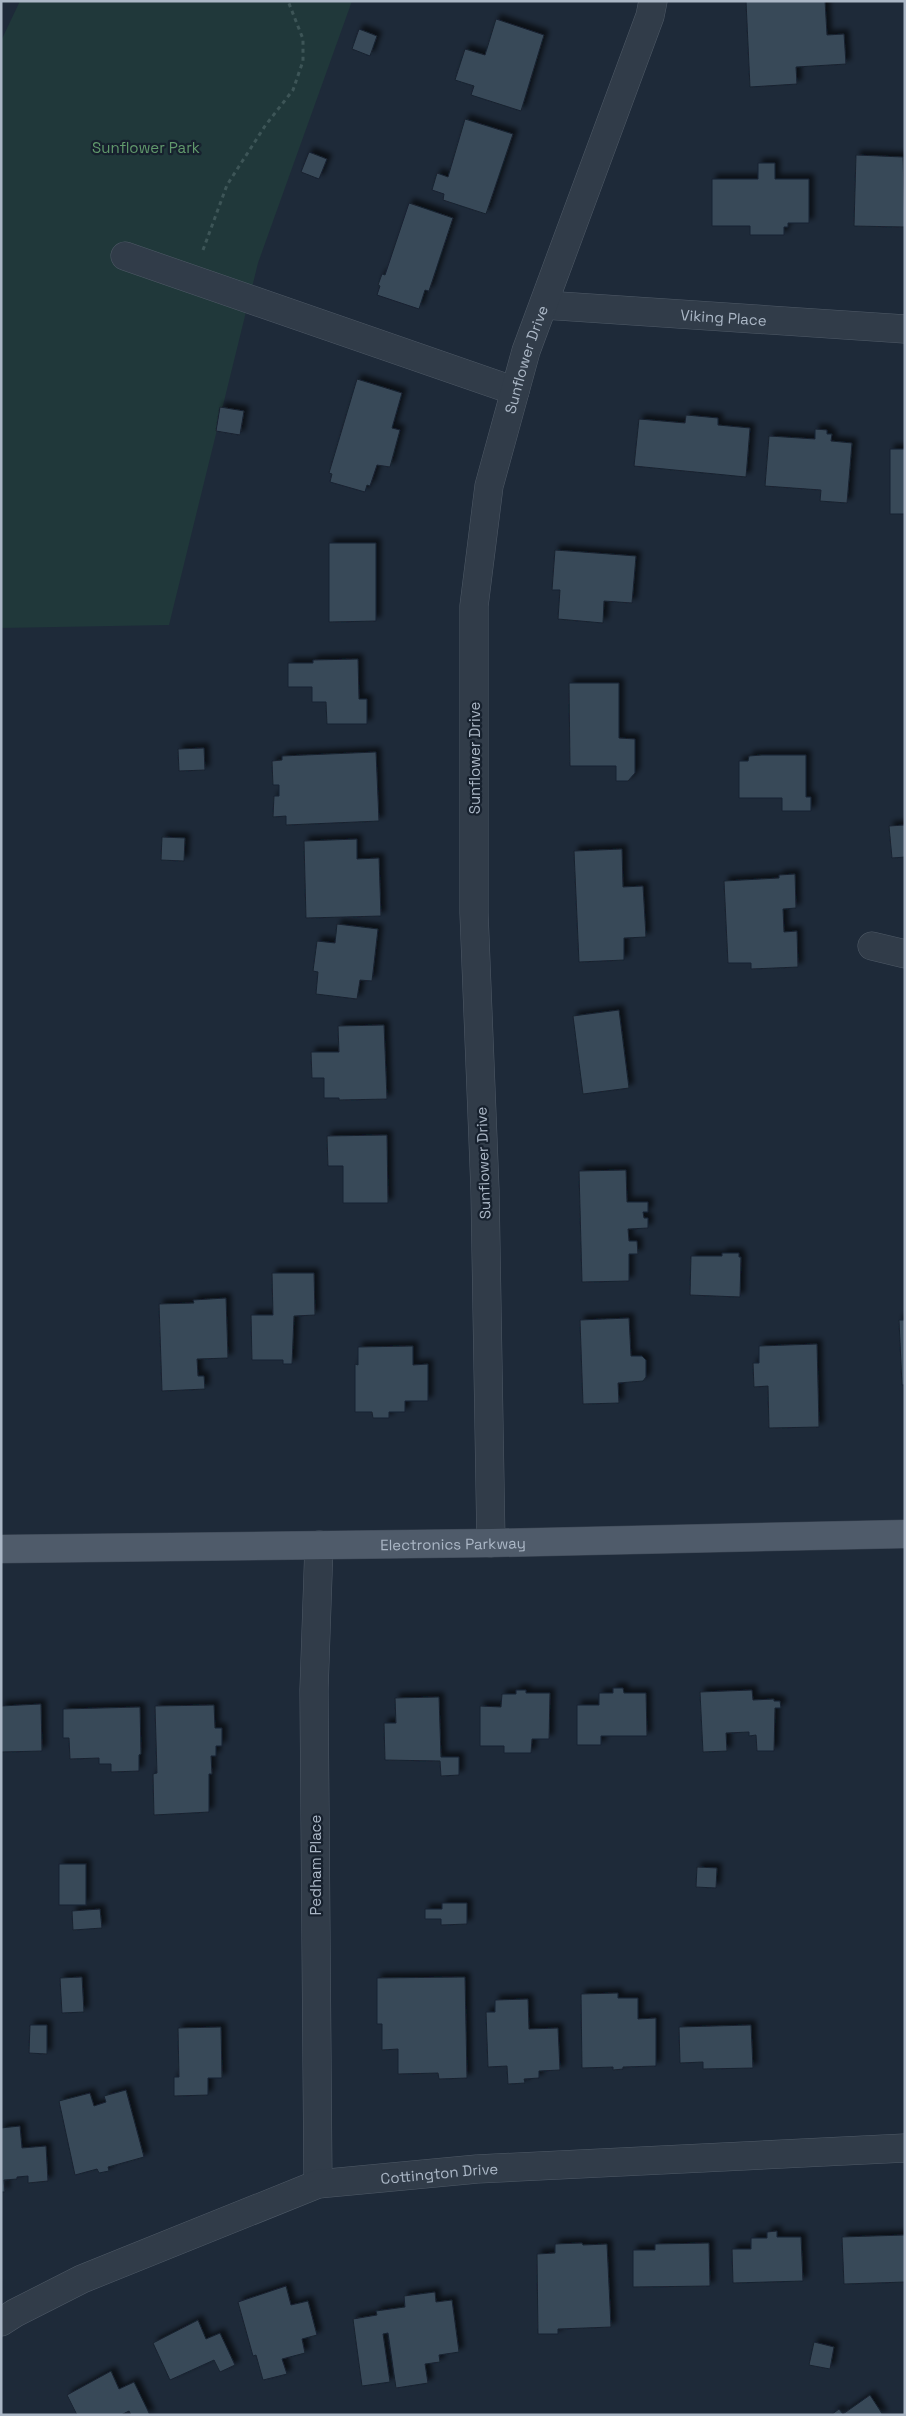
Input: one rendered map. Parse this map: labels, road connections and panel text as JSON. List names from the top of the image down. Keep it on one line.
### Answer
{"streets":{"main road":["Electronics Parkway"],"street":["Viking Place","Sunflower Drive","Pedham Place","Cottington Drive"]},"crossings":[["Viking Place","Sunflower Drive"],["Sunflower Drive","Electronics Parkway"],["Electronics Parkway","Pedham Place"],["Pedham Place","Cottington Drive"]],"parks":["Sunflower Park"]}
